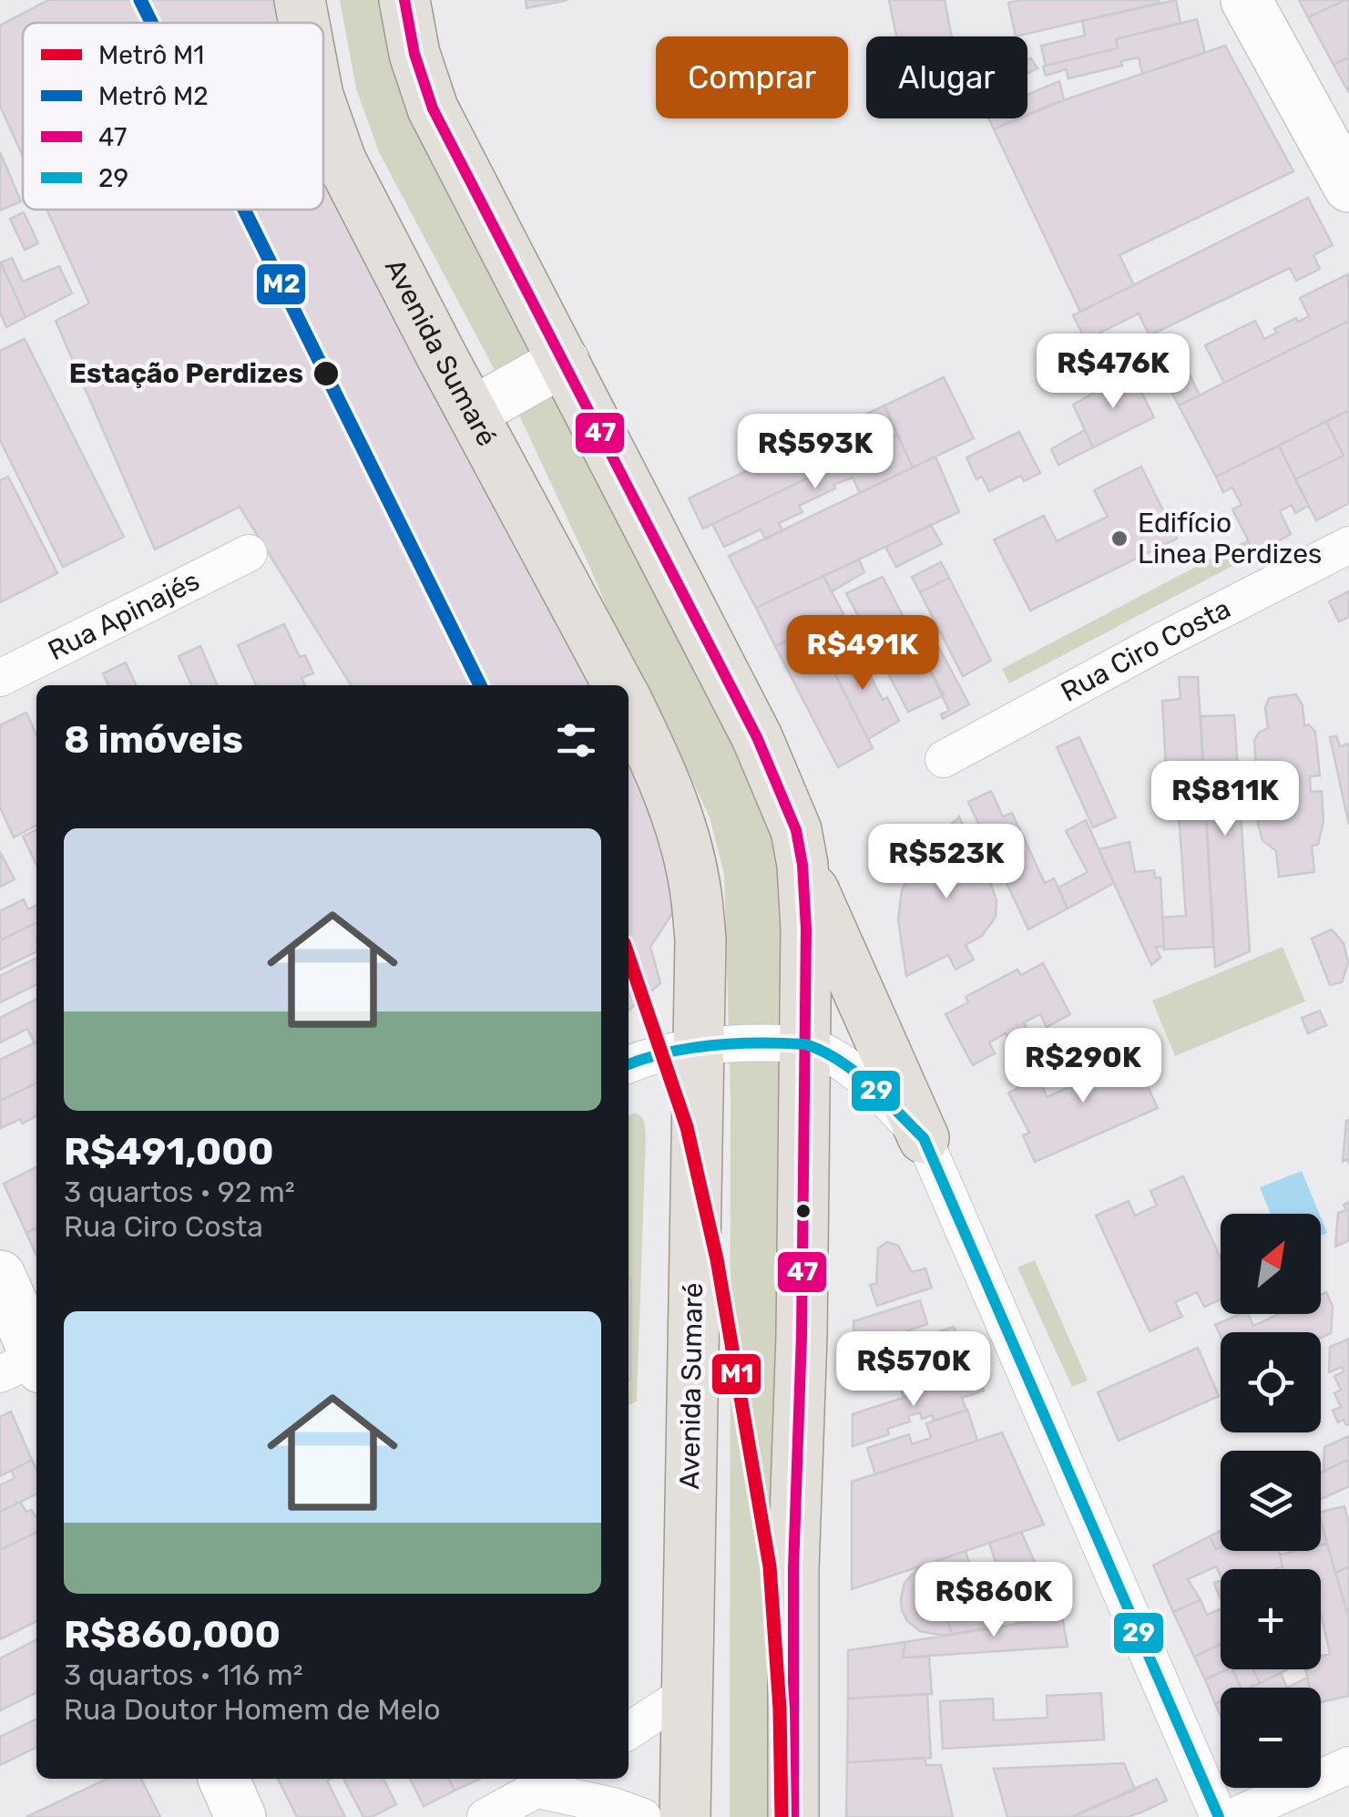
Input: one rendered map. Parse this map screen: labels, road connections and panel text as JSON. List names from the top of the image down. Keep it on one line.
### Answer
{"streets":{"main road":["Avenida Sumaré"],"street":["Rua Apinajés","Rua Ciro Costa"]},"places":["Estação Perdizes","Edifício Linea Perdizes"],"lines":["metro line M2","transit line 47","metro line M1","transit line 29"],"legend":["Metrô M1","Metrô M2","47","29"],"north":"top right","page":{"chip":["Comprar","Alugar"],"price":["R$476K","R$593K","R$491K","R$811K","R$523K","R$290K","R$570K","R$860K"],"heading":"8 imóveis","list":[{"name":"R$491,000","note":"3 quartos · 92 m² · Rua Ciro Costa"},{"name":"R$860,000","note":"3 quartos · 116 m² · Rua Doutor Homem de Melo"}],"map_buttons":["+","−"]}}
